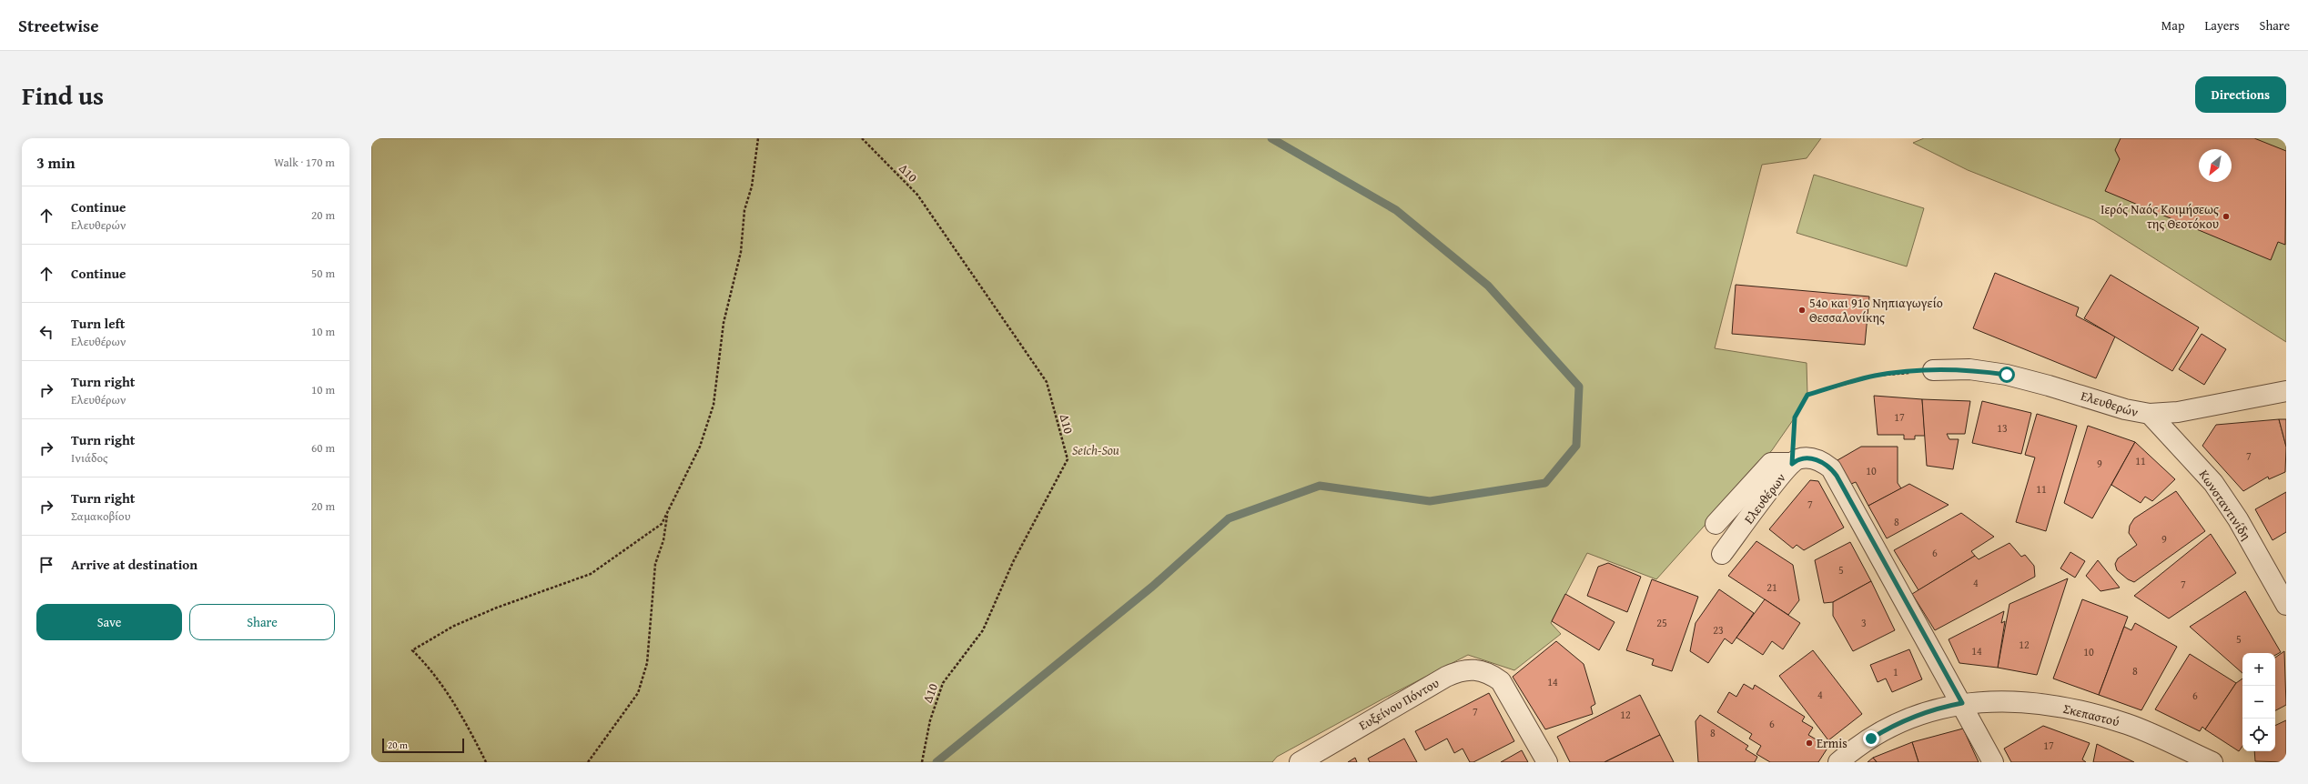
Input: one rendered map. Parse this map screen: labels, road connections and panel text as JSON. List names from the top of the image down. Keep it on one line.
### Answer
{"streets":{"street":["Ελευθερών","Ελευθέρων","Κωνσταντινίδη","Ευξείνου Πόντου","Σκεπαστού"],"path":["Δ10"]},"crossings":[["Ελευθερών","Κωνσταντινίδη"],["Ελευθέρων","Σκεπαστού"]],"parks":["Seich-Sou"],"places":["Ιερός Ναός Κοιμήσεως της Θεοτόκου","54ο και 91ο Νηπιαγωγείο Θεσσαλονίκης","Ermis"],"house_numbers":["17","13","7","11","9","10","11","7","8","9","6","5","4","7","21","25","3","23","5","12","14","10","8","1","14","4","6","7","12","6","8","17"],"scale_bar":"20 m","north":"bottom left","page":{"header":"Streetwise","nav":["Map","Layers","Share"],"title":"Find us","buttons":["Directions",["Save","Share"]],"heading":["3 min","Walk · 170 m"],"list":[["Continue","Ελευθερών","20 m"],["Continue","50 m"],["Turn left","Ελευθέρων","10 m"],["Turn right","Ελευθέρων","10 m"],["Turn right","Ινιάδος","60 m"],["Turn right","Σαμακοβίου","20 m"],"Arrive at destination"],"map_buttons":["+","−"],"scale":"20 m"}}
